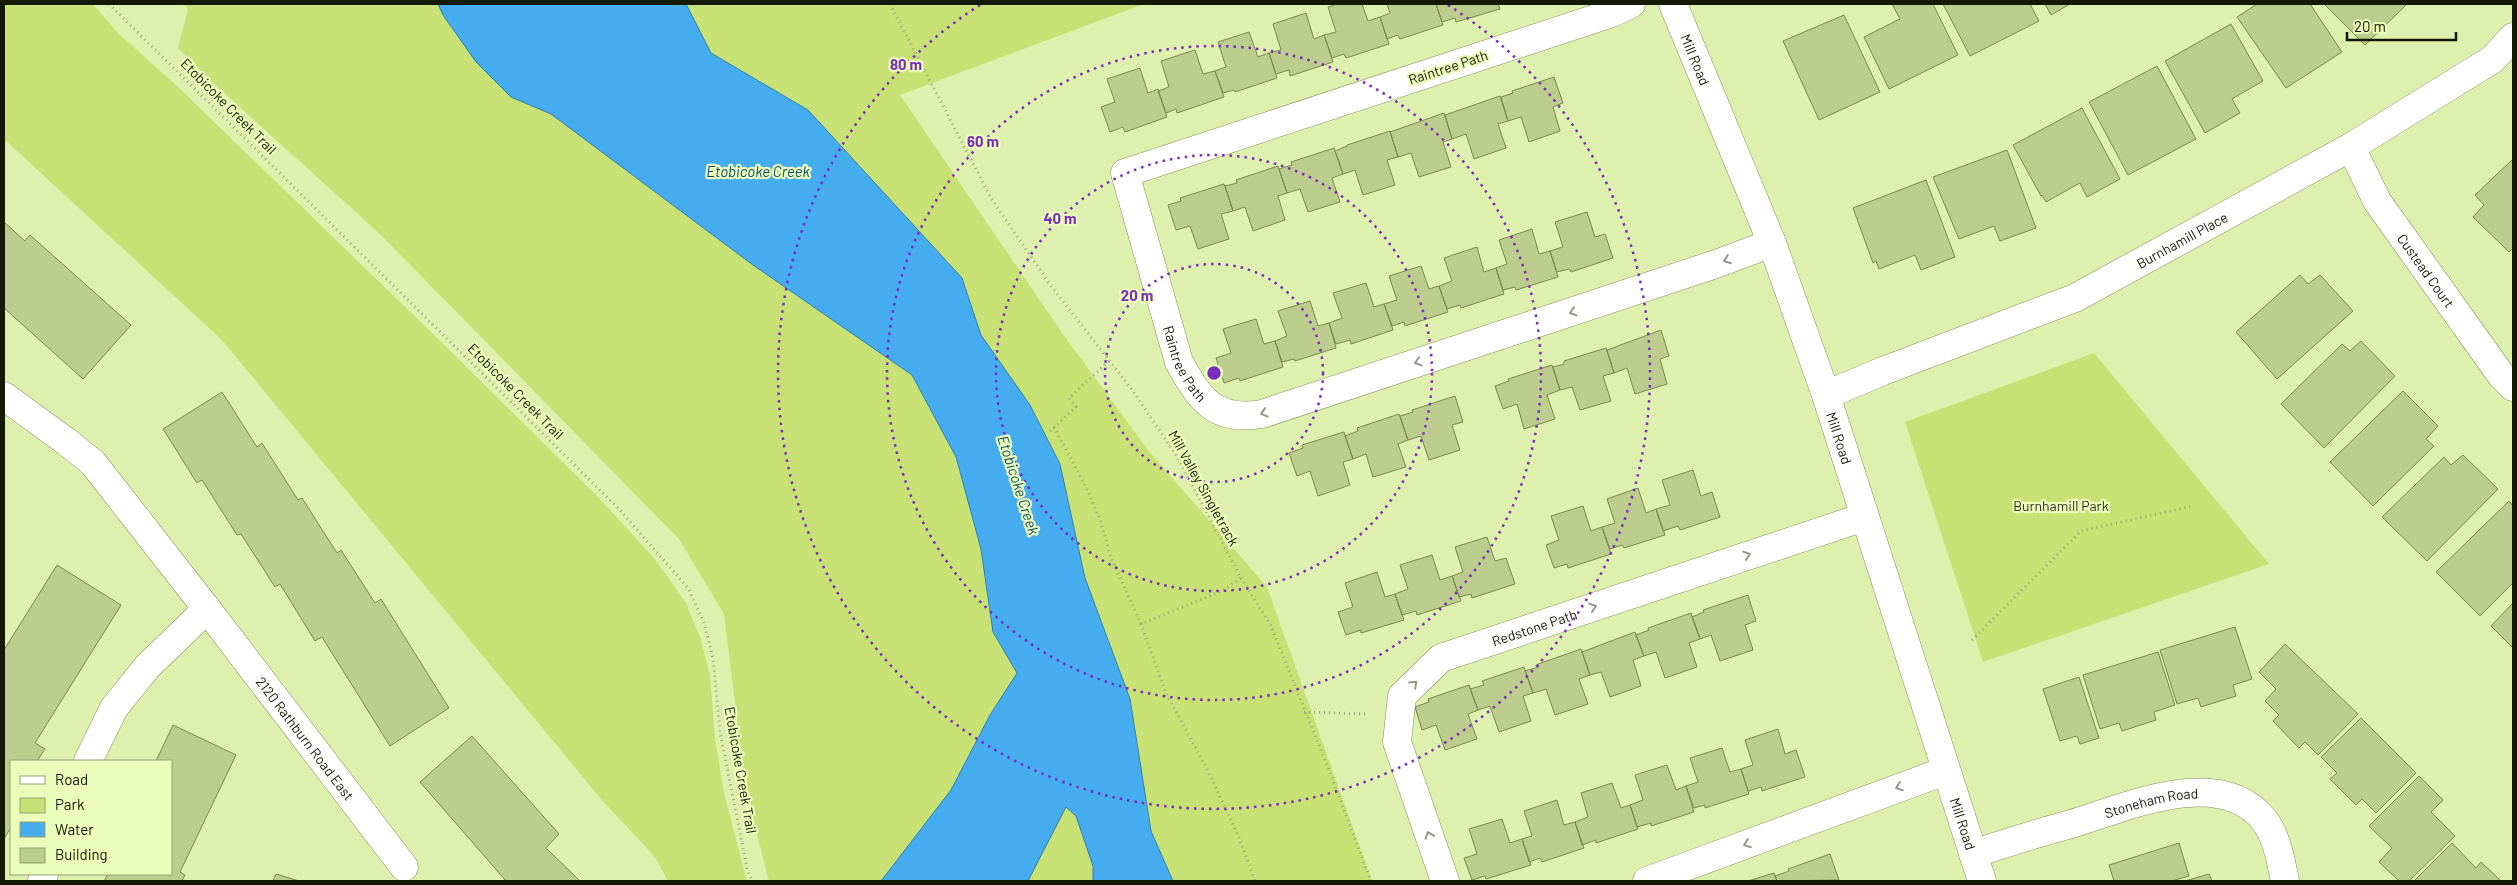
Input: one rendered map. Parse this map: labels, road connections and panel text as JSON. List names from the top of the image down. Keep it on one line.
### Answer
{"streets":{"street":["Mill Road","Raintree Path","Burnhamill Place","Custead Court","Redstone Path","2120 Rathburn Road East","Stoneham Road"],"path":["Etobicoke Creek Trail","Mill Valley Singletrack"]},"crossings":[["Mill Road","Raintree Path"],["Mill Road","Burnhamill Place"],["Mill Road","Redstone Path"],["Mill Road","Stoneham Road"],["Burnhamill Place","Custead Court"]],"one_way":["Redstone Path"],"water":["Etobicoke Creek"],"parks":["Burnhamill Park"],"legend":["Road","Park","Water","Building"],"scale_bar":"20 m","rings":["80 m","60 m","40 m","20 m"]}
